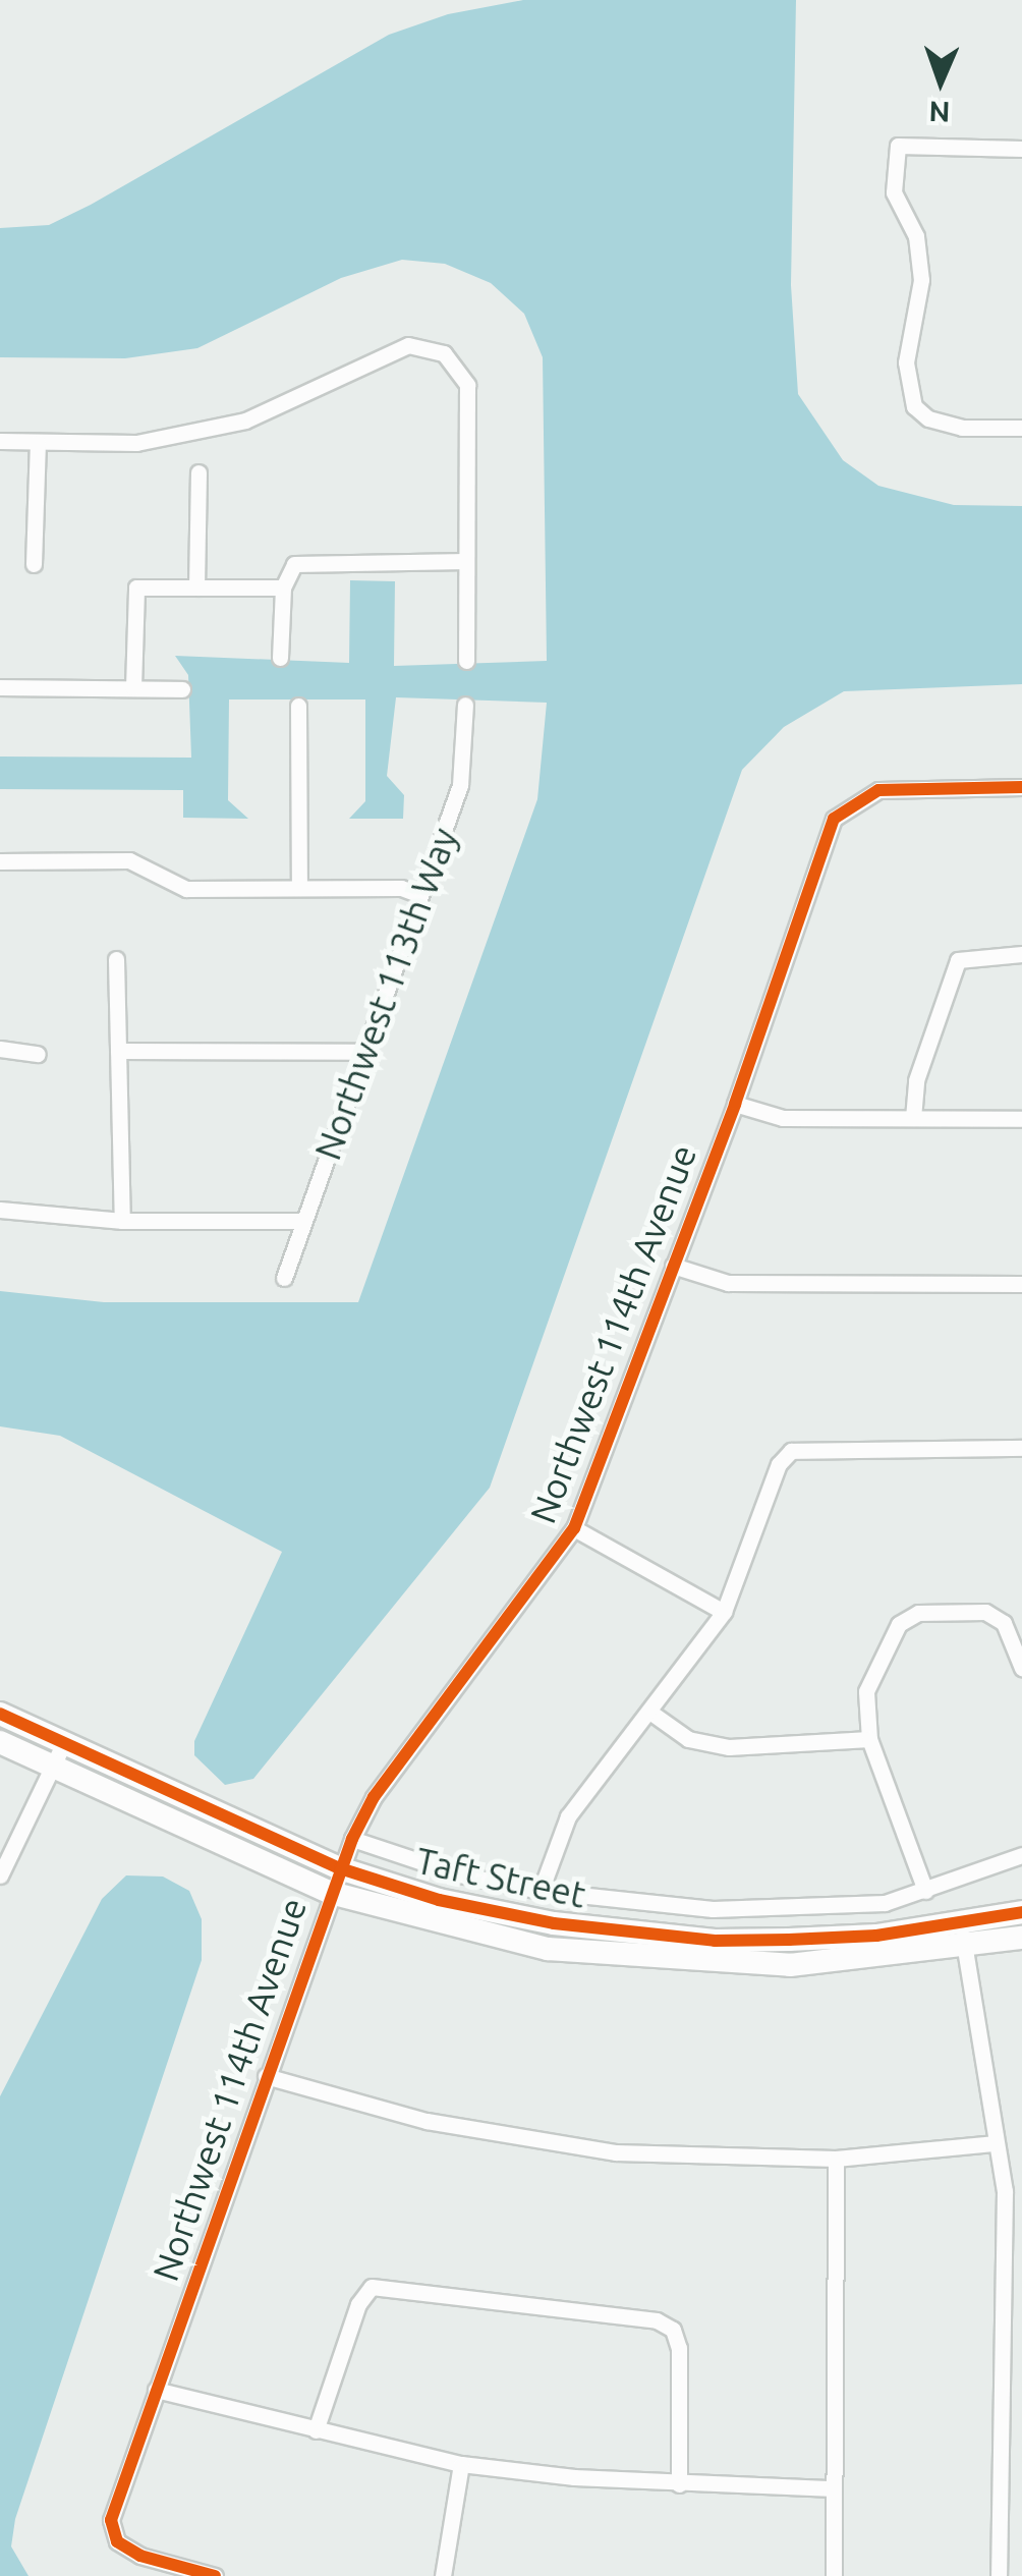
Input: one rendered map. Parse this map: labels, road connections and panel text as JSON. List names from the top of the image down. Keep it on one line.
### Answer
{"streets":{"street":["Northwest 113th Way","Northwest 114th Avenue","Taft Street"]},"crossings":[["Northwest 114th Avenue","Taft Street"]],"north":"bottom"}
